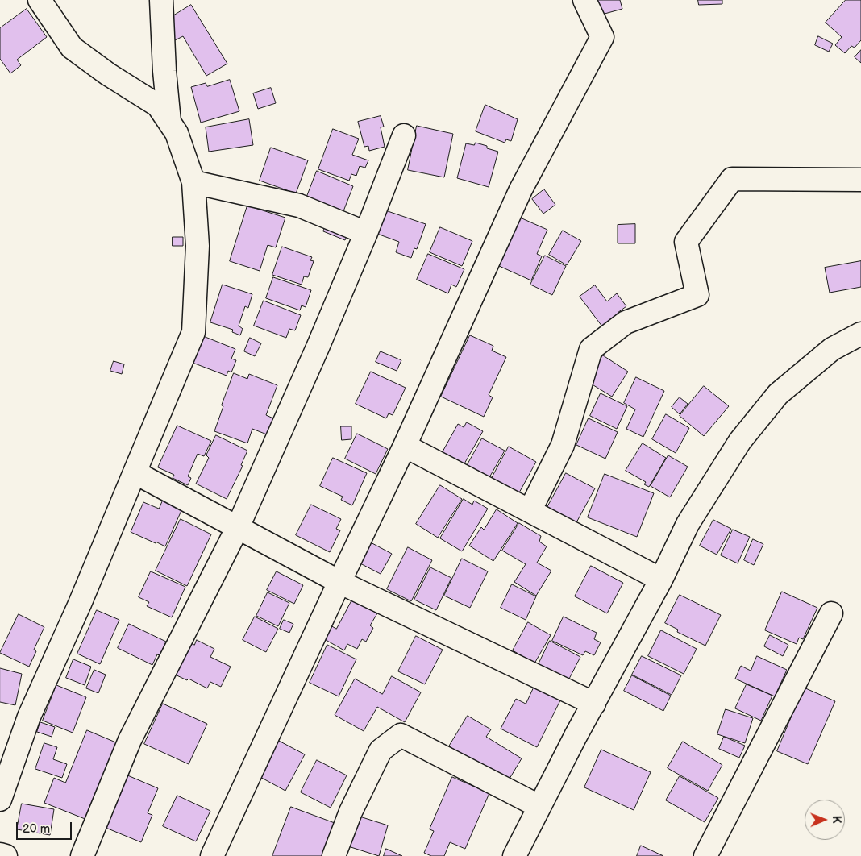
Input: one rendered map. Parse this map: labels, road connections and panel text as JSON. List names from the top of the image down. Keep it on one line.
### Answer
{"scale_bar":"20 m","north":"right"}
